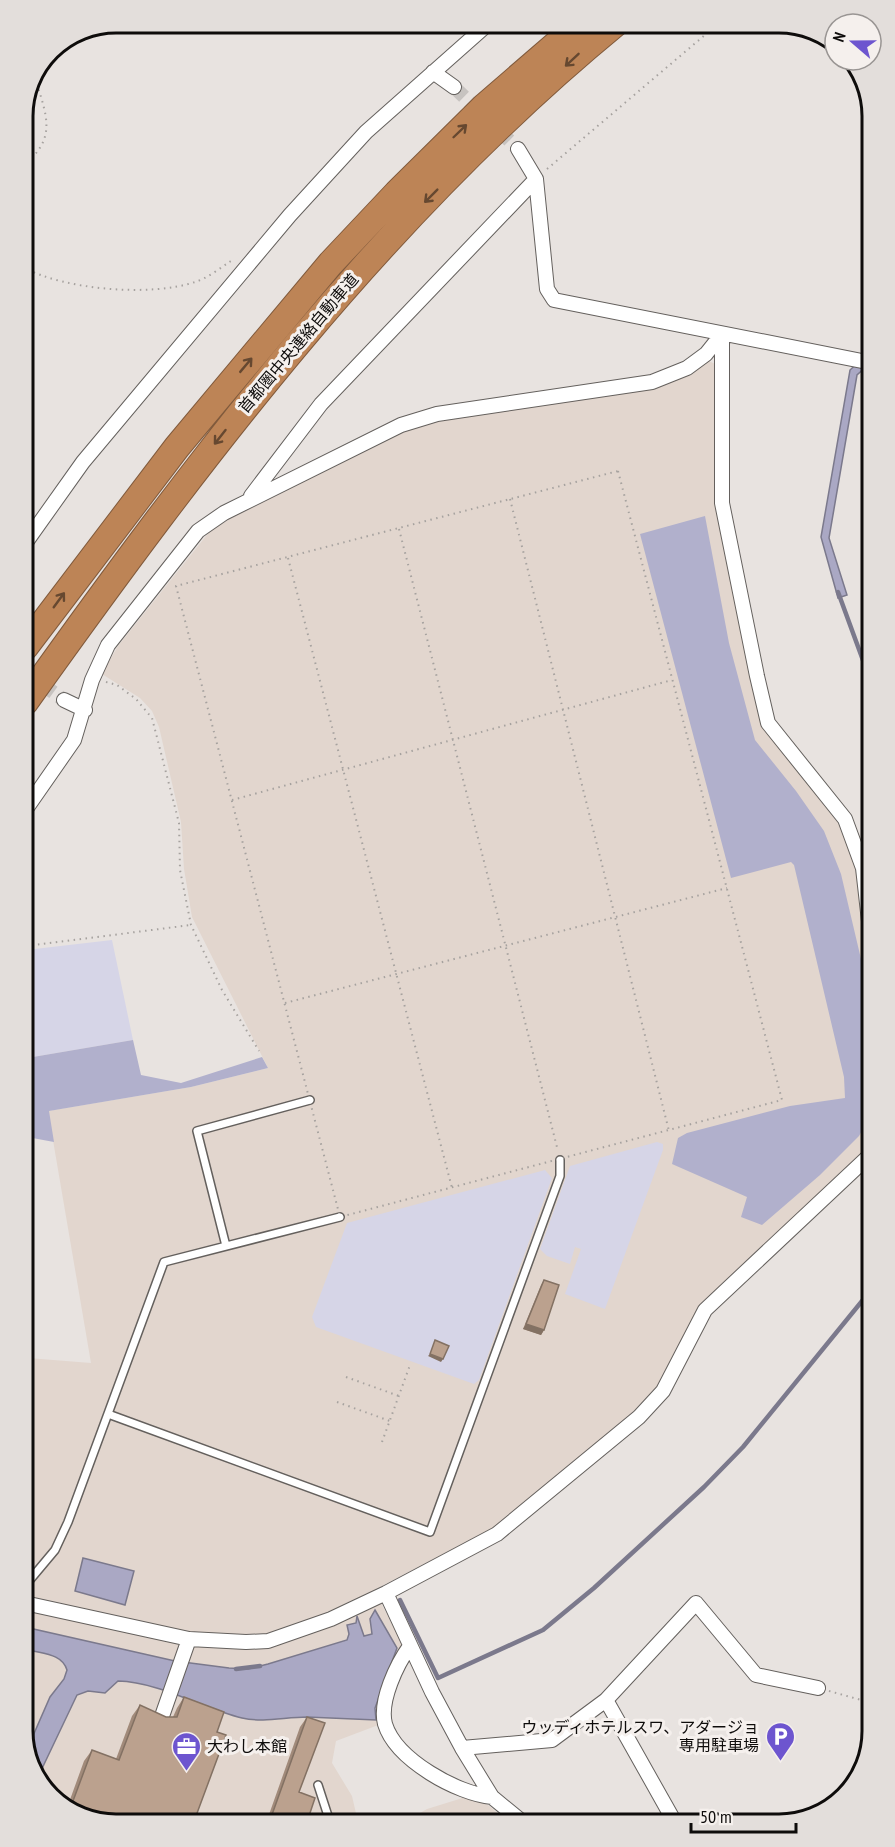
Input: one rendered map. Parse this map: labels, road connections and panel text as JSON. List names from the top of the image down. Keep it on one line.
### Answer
{"streets":{"highway":["首都圏中央連絡自動車道"]},"places":{"parking":["ウッディホテルスワ、アダージョ 専用駐車場"],"office":["大わし本館"]},"scale_bar":"50 m","north":"left"}
